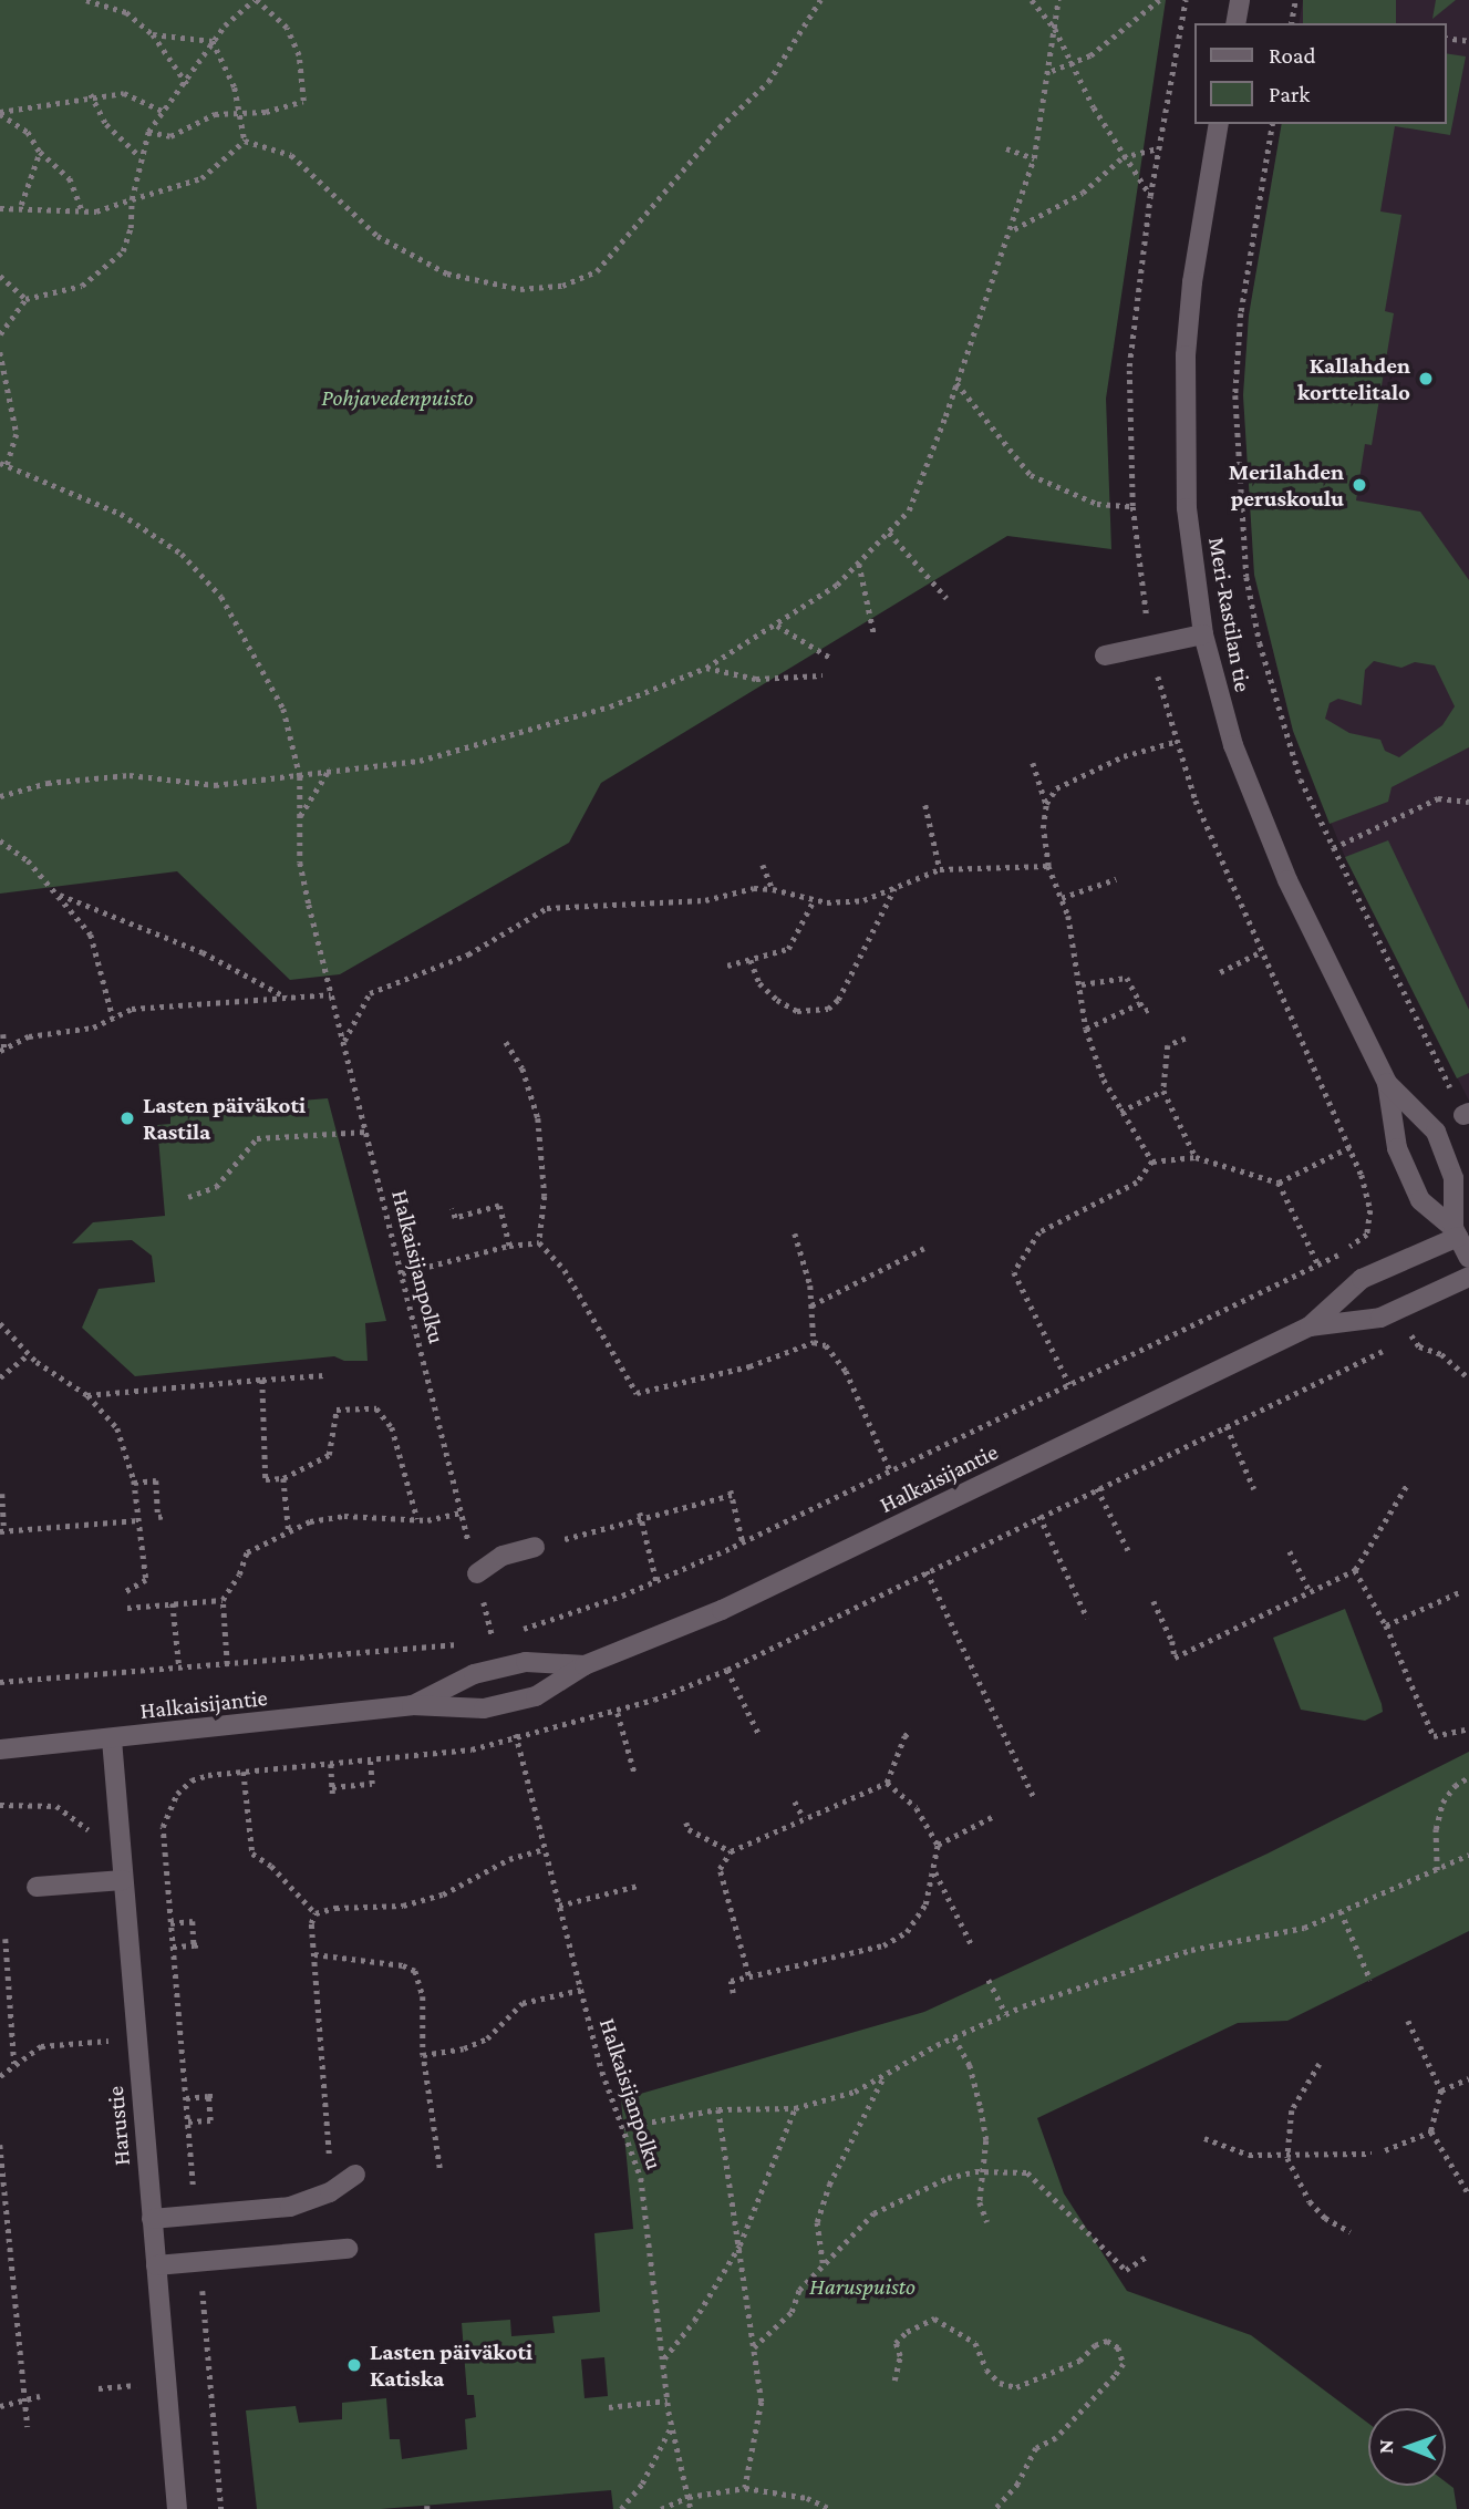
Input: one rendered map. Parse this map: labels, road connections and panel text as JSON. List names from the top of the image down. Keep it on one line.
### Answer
{"streets":{"street":["Meri-Rastilan tie","Halkaisijantie","Harustie"],"path":["Halkaisijanpolku"]},"crossings":[["Meri-Rastilan tie","Halkaisijantie"],["Halkaisijantie","Harustie"]],"parks":["Pohjavedenpuisto","Haruspuisto"],"places":["Kallahden korttelitalo","Merilahden peruskoulu","Lasten päiväkoti Rastila","Lasten päiväkoti Katiska"],"legend":["Road","Park"],"north":"left"}
